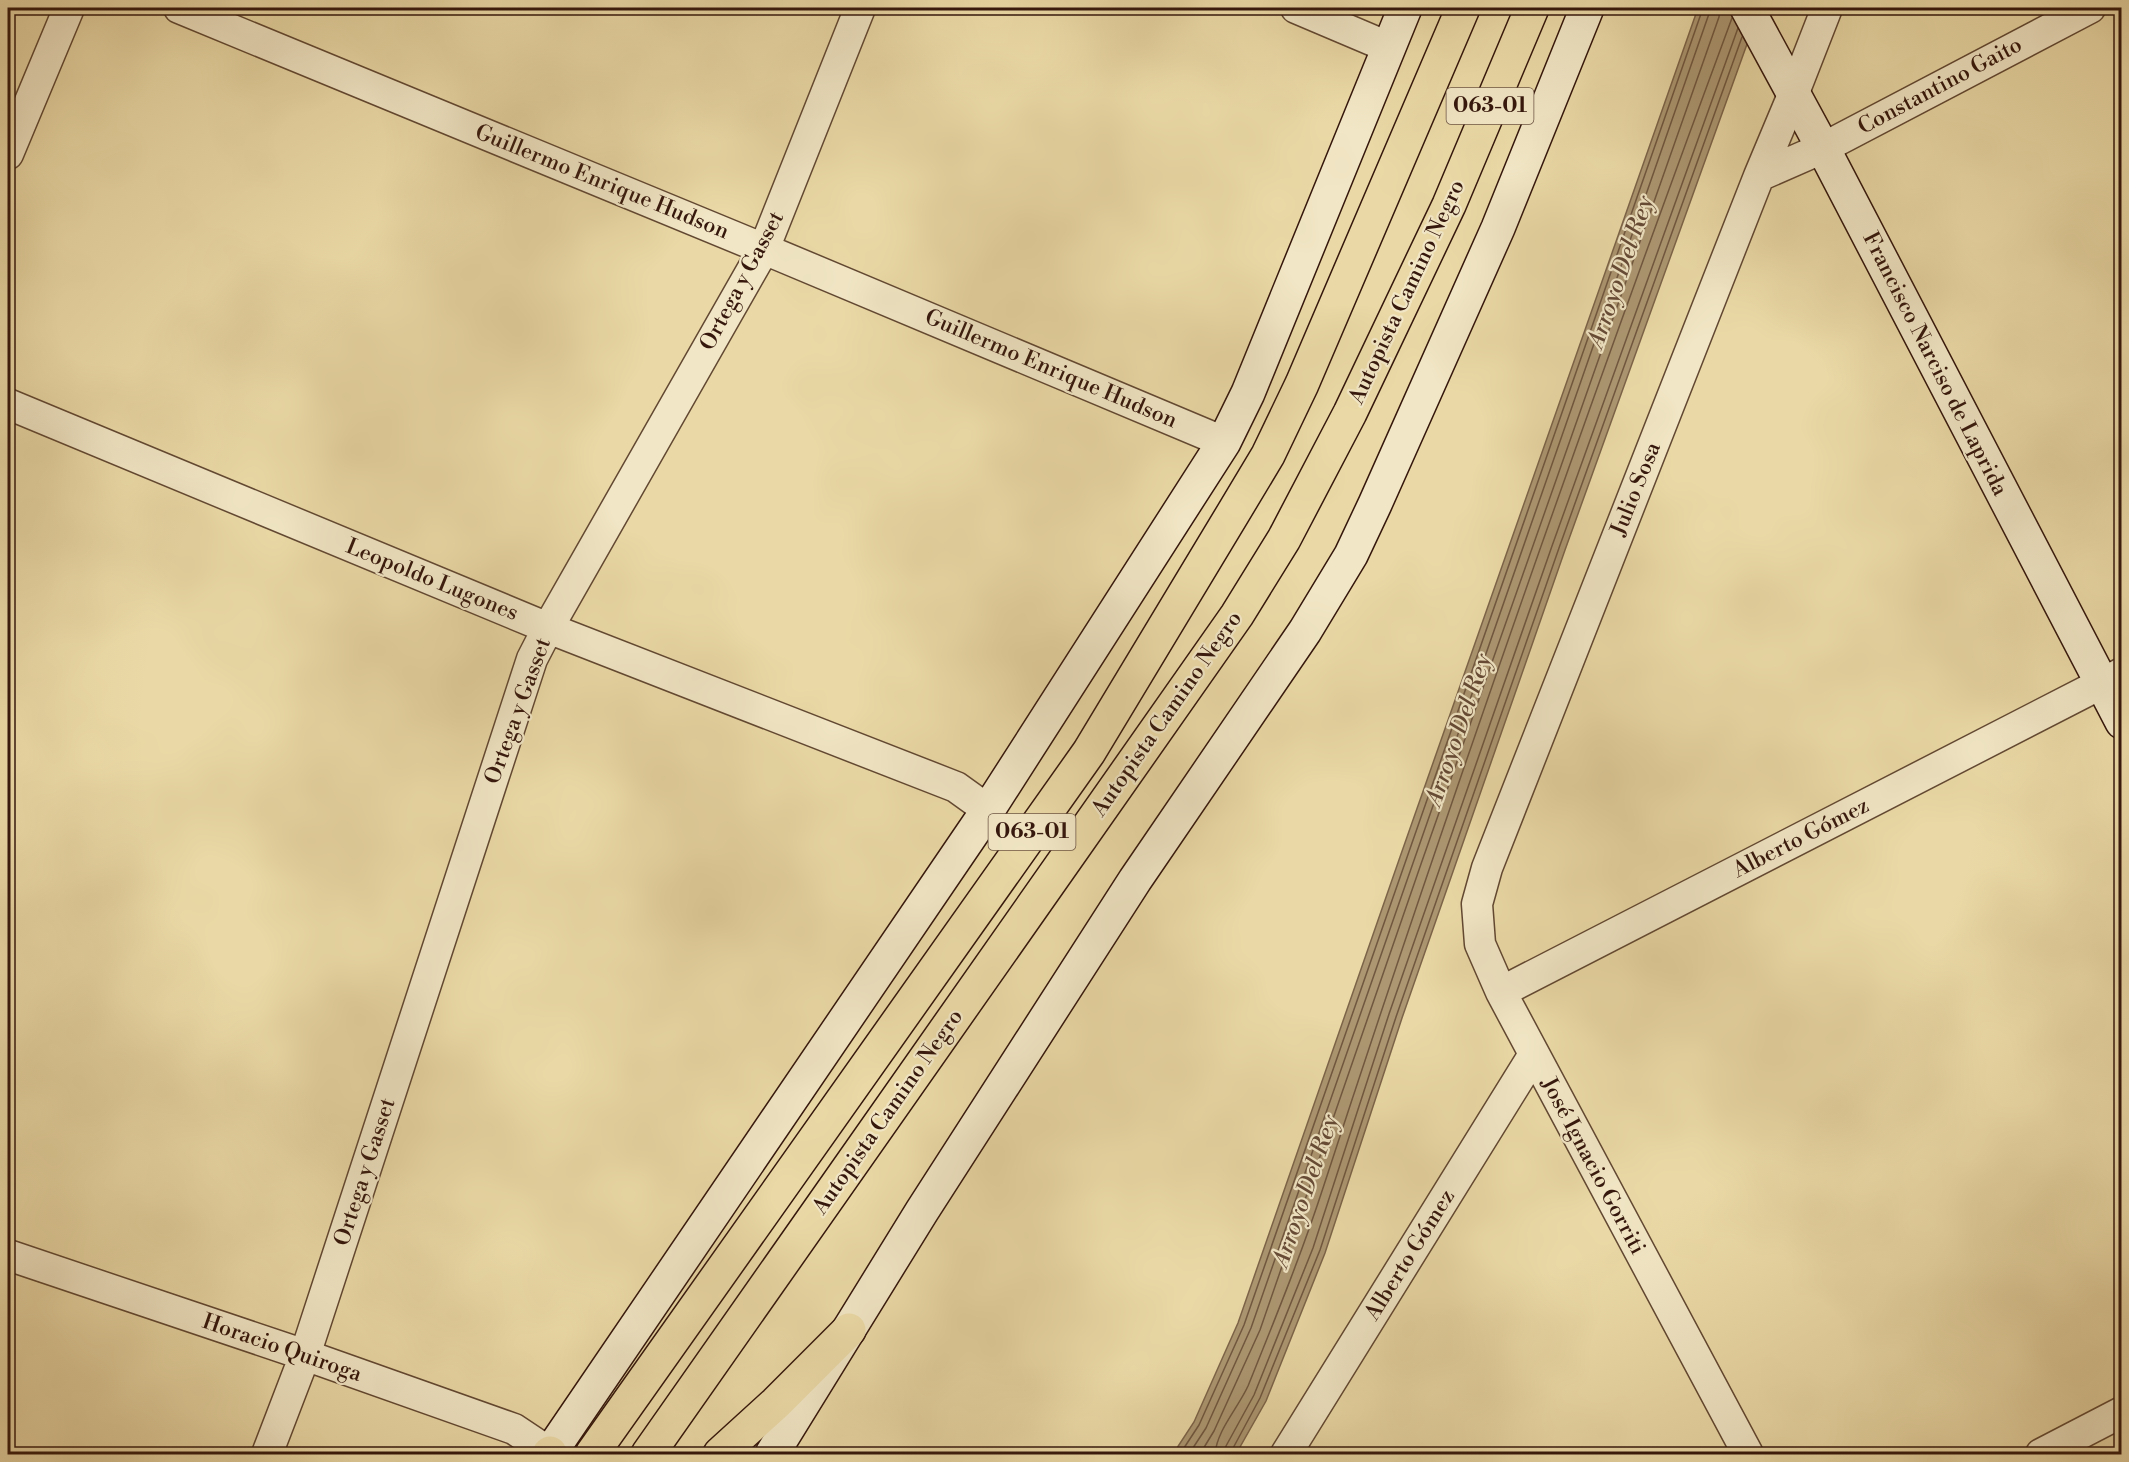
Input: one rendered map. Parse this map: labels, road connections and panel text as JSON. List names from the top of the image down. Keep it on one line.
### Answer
{"streets":{"highway":["063-01","Autopista Camino Negro"],"street":["Constantino Gaito","Guillermo Enrique Hudson","Ortega y Gasset","Francisco Narciso de Laprida","Julio Sosa","Leopoldo Lugones","Alberto Gómez","José Ignacio Gorriti","Horacio Quiroga"]},"crossings":[["Constantino Gaito","Francisco Narciso de Laprida"],["Guillermo Enrique Hudson","Ortega y Gasset"],["Ortega y Gasset","Leopoldo Lugones"],["Ortega y Gasset","Horacio Quiroga"],["Francisco Narciso de Laprida","Julio Sosa"],["Francisco Narciso de Laprida","Alberto Gómez"],["Julio Sosa","José Ignacio Gorriti"],["Alberto Gómez","José Ignacio Gorriti"]],"water":["Arroyo Del Rey"]}
